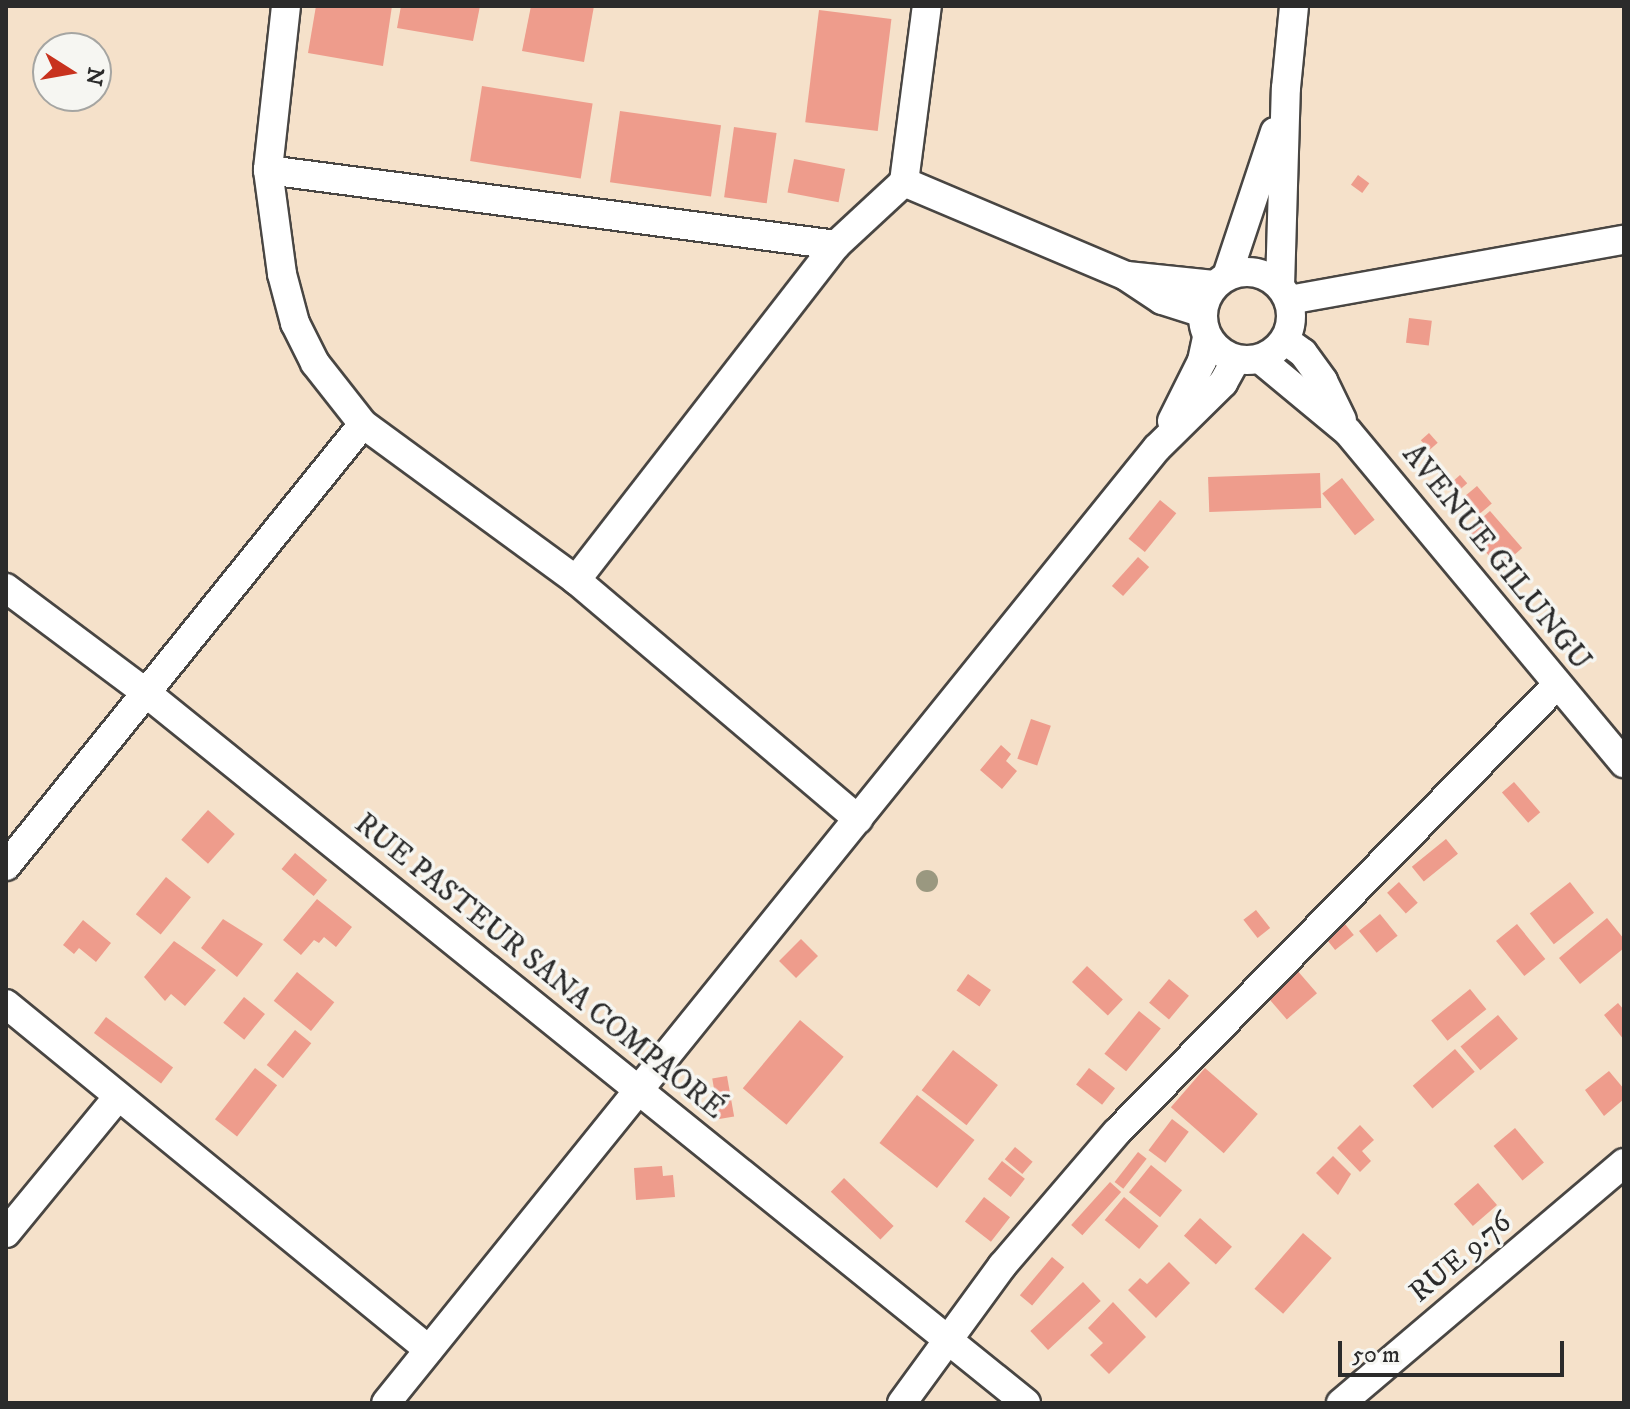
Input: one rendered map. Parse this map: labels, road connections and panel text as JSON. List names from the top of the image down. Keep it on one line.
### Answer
{"streets":{"street":["AVENUE GILUNGU","RUE PASTEUR SANA COMPAORÉ","RUE 9.76"]},"scale_bar":"50 m","north":"right"}
